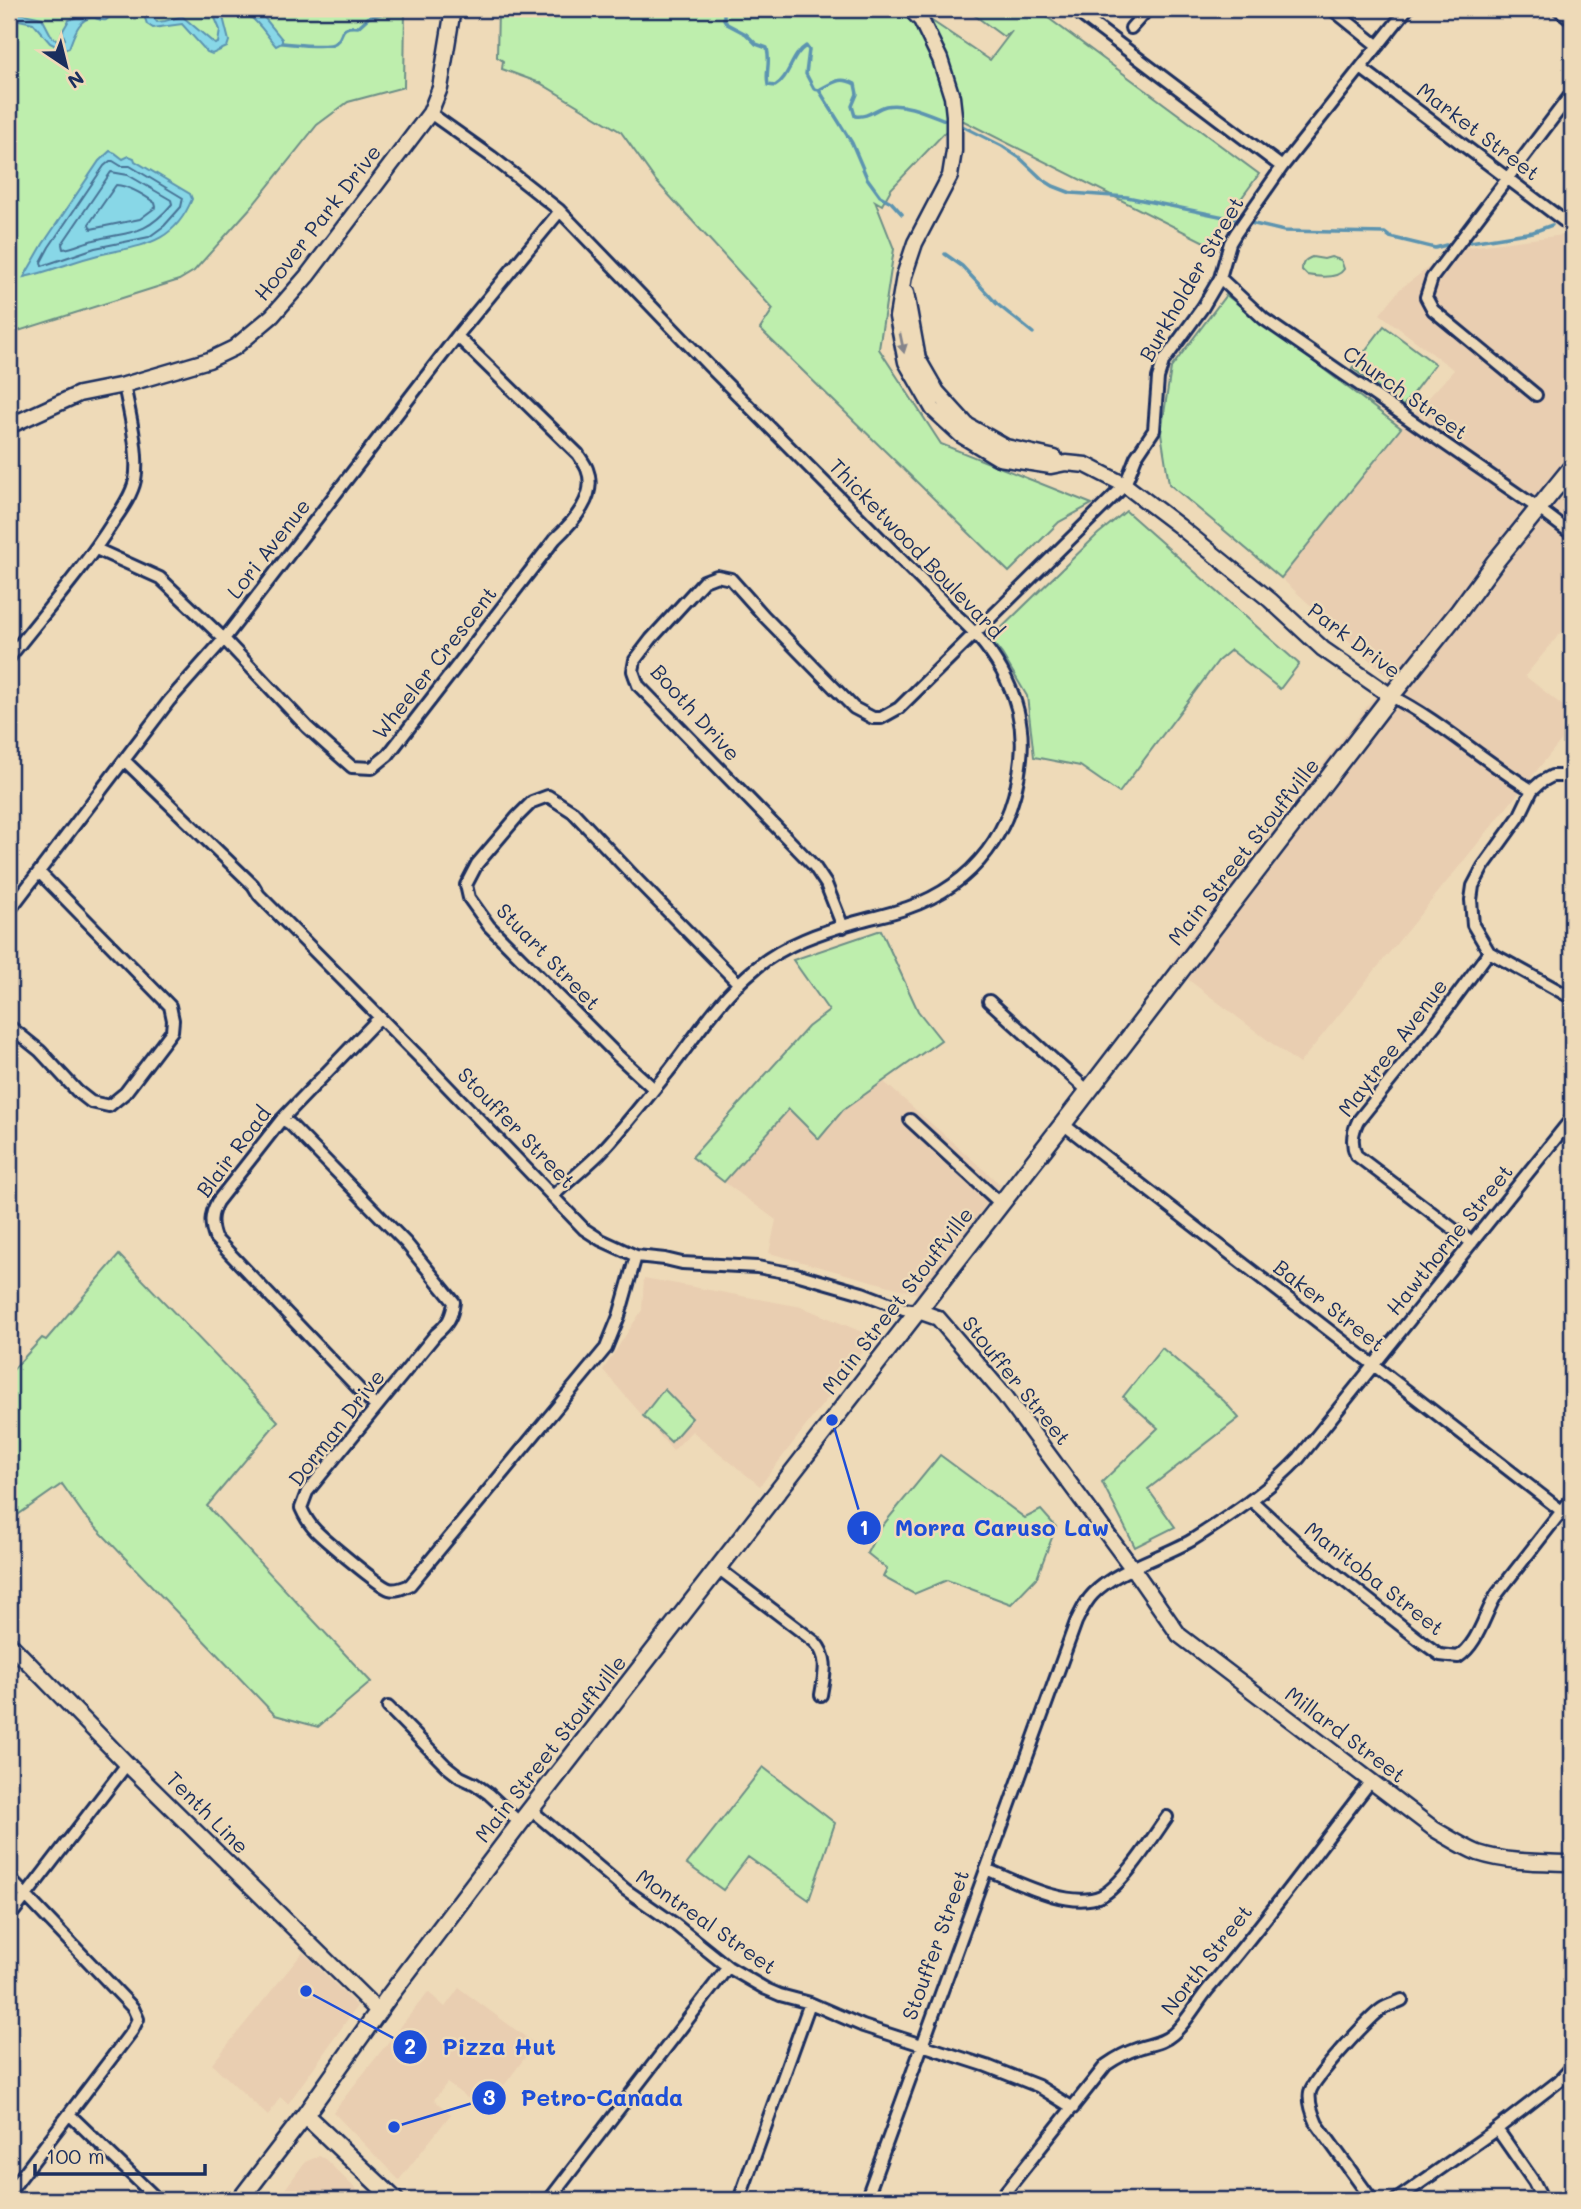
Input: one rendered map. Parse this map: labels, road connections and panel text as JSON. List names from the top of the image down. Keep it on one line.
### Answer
{"streets":{"main road":["Main Street Stouffville"],"street":["Market Street","Hoover Park Drive","Burkholder Street","Church Street","Lori Avenue","Thicketwood Boulevard","Park Drive","Wheeler Crescent","Booth Drive","Stuart Street","Maytree Avenue","Stouffer Street","Blair Road","Hawthorne Street","Baker Street","Dorman Drive","Manitoba Street","Millard Street","Tenth Line","Montreal Street","North Street"]},"crossings":[["Market Street","Burkholder Street"],["Hoover Park Drive","Thicketwood Boulevard"],["Burkholder Street","Church Street"],["Burkholder Street","Park Drive"],["Church Street","Main Street Stouffville"],["Lori Avenue","Thicketwood Boulevard"],["Lori Avenue","Wheeler Crescent"],["Lori Avenue","Stouffer Street"],["Thicketwood Boulevard","Booth Drive"],["Thicketwood Boulevard","Stuart Street"],["Thicketwood Boulevard","Stouffer Street"],["Park Drive","Main Street Stouffville"],["Main Street Stouffville","Stouffer Street"],["Main Street Stouffville","Baker Street"],["Main Street Stouffville","Tenth Line"],["Main Street Stouffville","Montreal Street"],["Maytree Avenue","Hawthorne Street"],["Stouffer Street","Blair Road"],["Stouffer Street","Hawthorne Street"],["Stouffer Street","Dorman Drive"],["Stouffer Street","Millard Street"],["Stouffer Street","Montreal Street"],["Blair Road","Dorman Drive"],["Hawthorne Street","Baker Street"],["Hawthorne Street","Manitoba Street"],["Hawthorne Street","Millard Street"],["Baker Street","Manitoba Street"],["Millard Street","North Street"],["Montreal Street","North Street"]],"places":["Morra Caruso Law","Pizza Hut","Petro-Canada"],"scale_bar":"100 m","north":"bottom right"}
